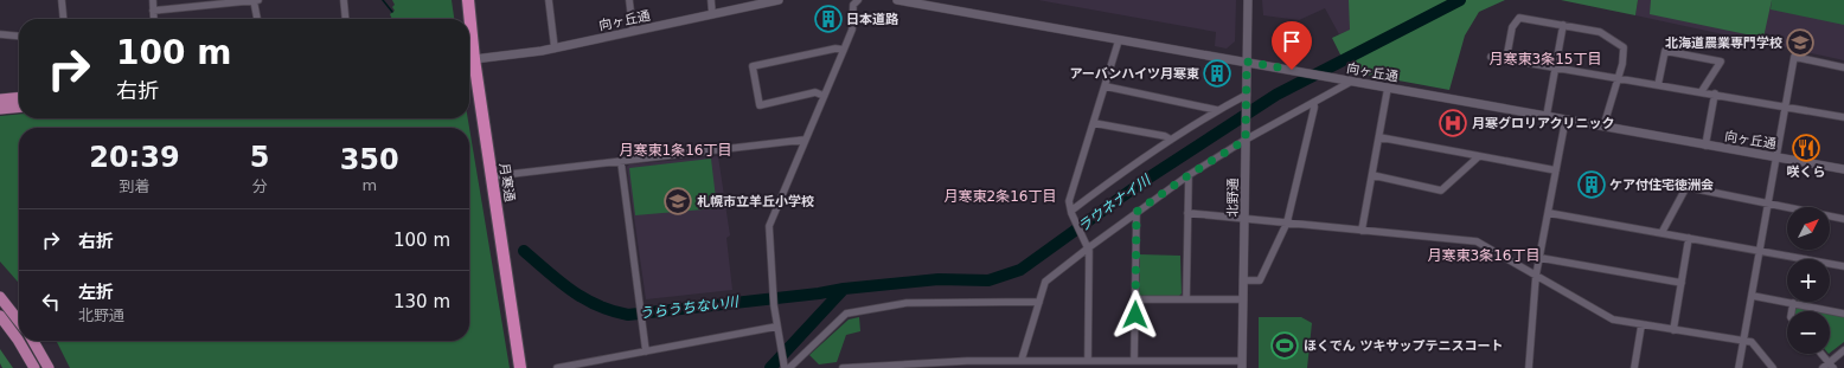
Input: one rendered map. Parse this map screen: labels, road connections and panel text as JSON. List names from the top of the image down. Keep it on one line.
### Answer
{"streets":{"highway":["月寒通"],"street":["向ヶ丘通","北野通"]},"crossings":[["向ヶ丘通","北野通"]],"districts":["月寒東3条15丁目","月寒東1条16丁目","月寒東2条16丁目","月寒東3条16丁目"],"water":["ラウネナイ川","うらうちない川"],"places":{"building":["日本道路","アーバンハイツ月寒東","ケア付住宅徳洲会"],"school or university":["北海道農業専門学校","札幌市立羊丘小学校"],"hospital":["月寒グロリアクリニック"],"restaurant":["咲くら"],"sports":["ほくでん ツキサップテニスコート"]},"north":"top right","page":{"turn":["100 m","右折"],"eta":["20:39","到着","5","分","350","m"],"map_buttons":["+","−"],"list":[{"name":"右折","value":"100 m"},{"name":"左折","note":"北野通","value":"130 m"}]}}
